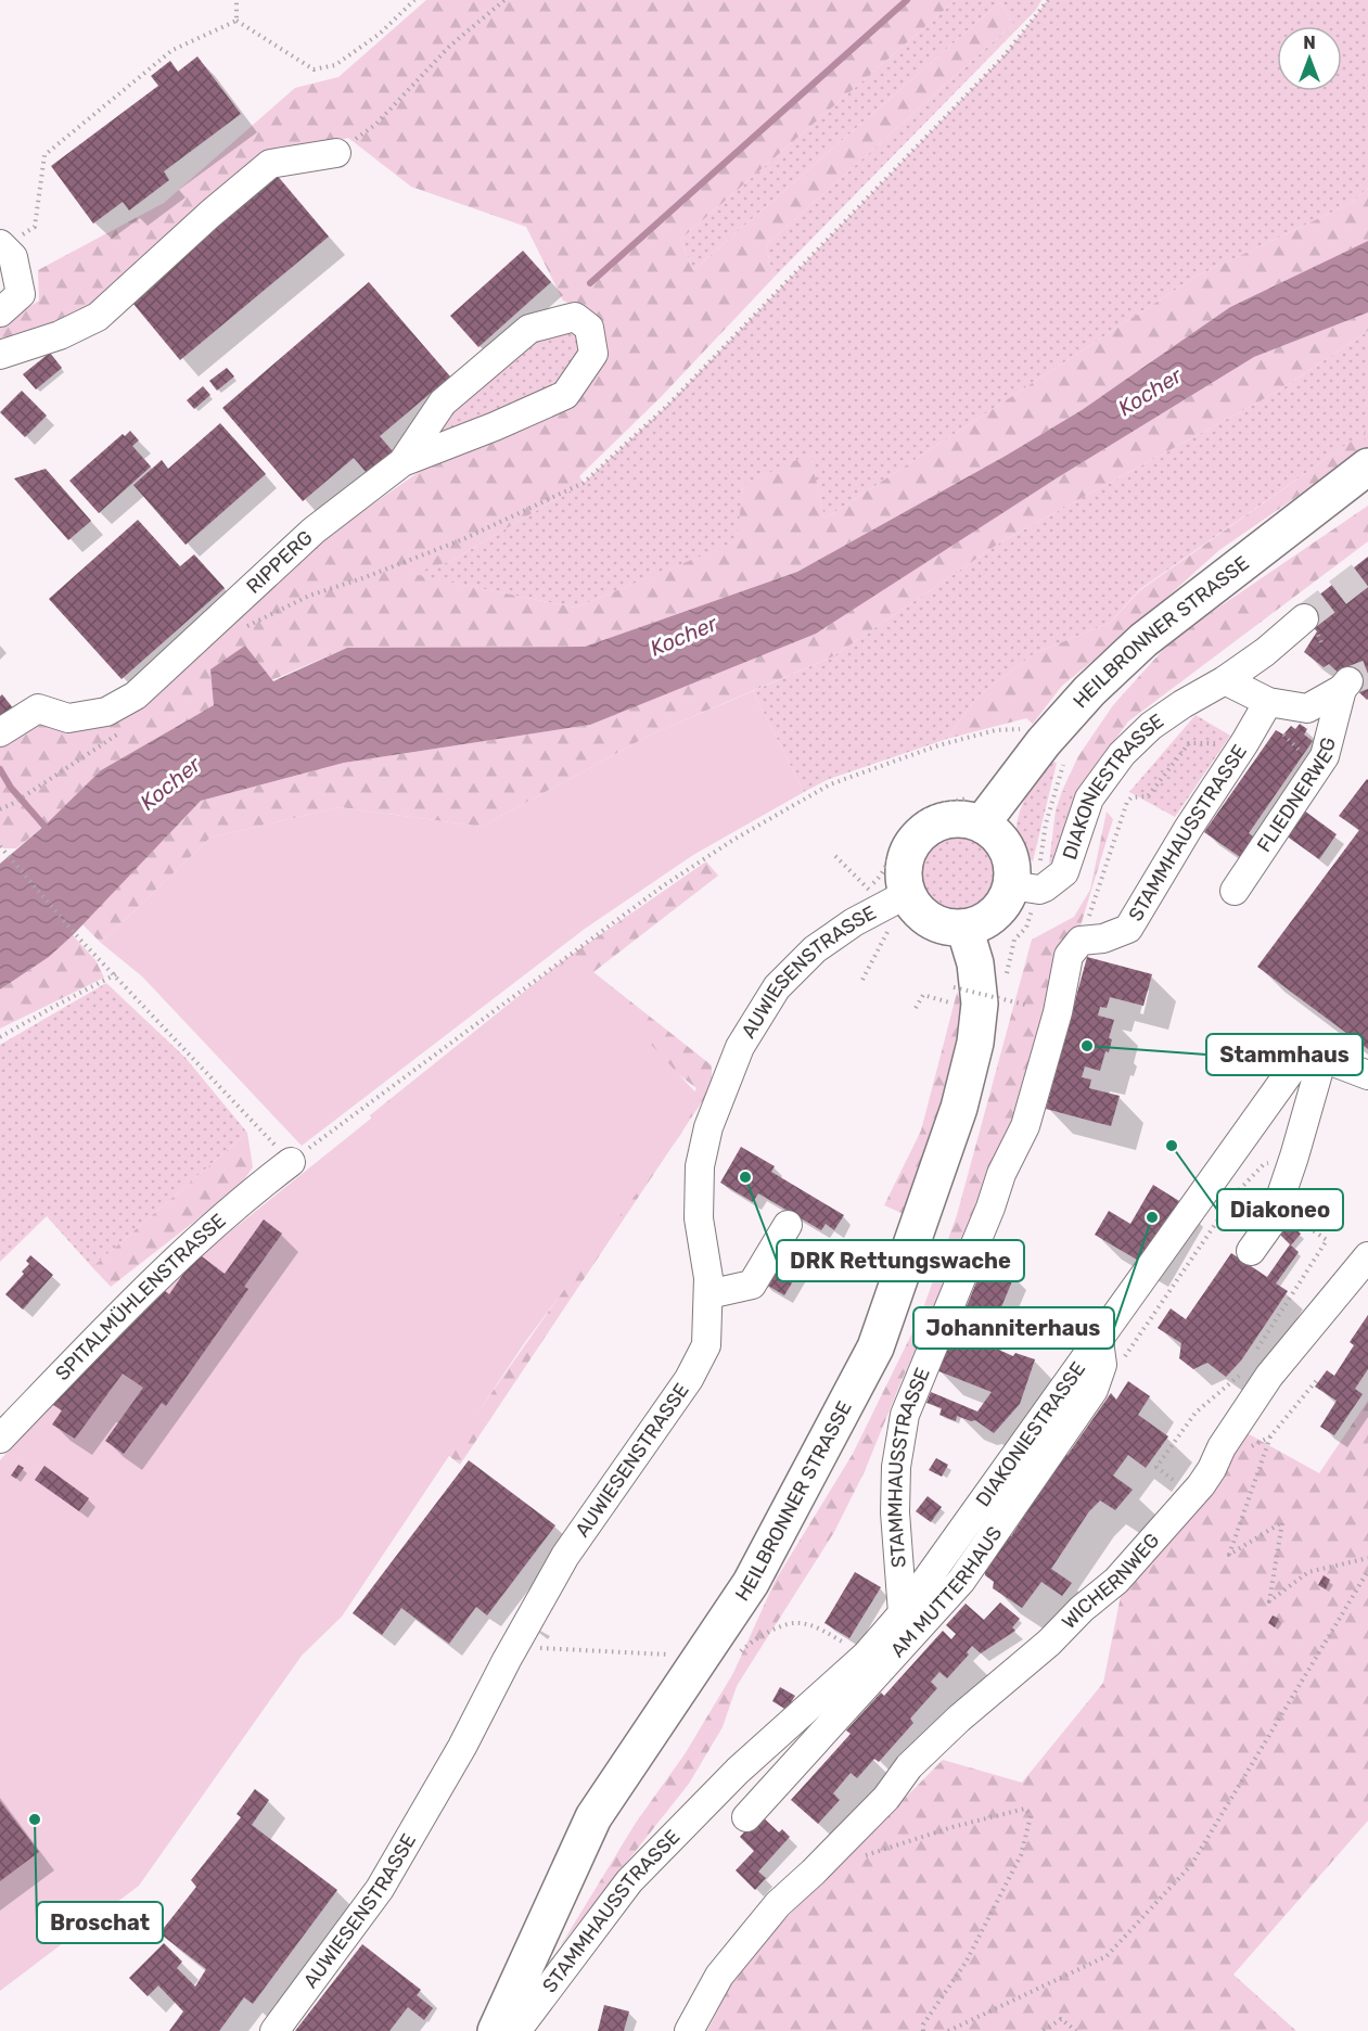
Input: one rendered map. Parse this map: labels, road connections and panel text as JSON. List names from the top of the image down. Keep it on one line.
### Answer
{"streets":{"main road":["HEILBRONNER STRASSE"],"street":["RIPPERG","DIAKONIESTRASSE","FLIEDNERWEG","STAMMHAUSSTRASSE","AUWIESENSTRASSE","SPITALMÜHLENSTRASSE","WICHERNWEG","AM MUTTERHAUS"]},"crossings":[["HEILBRONNER STRASSE","DIAKONIESTRASSE"],["HEILBRONNER STRASSE","AUWIESENSTRASSE"],["DIAKONIESTRASSE","STAMMHAUSSTRASSE"],["DIAKONIESTRASSE","AUWIESENSTRASSE"],["DIAKONIESTRASSE","AM MUTTERHAUS"],["FLIEDNERWEG","STAMMHAUSSTRASSE"]],"water":["Kocher"],"places":["Stammhaus","Diakoneo","DRK Rettungswache","Johanniterhaus","Broschat"],"north":"top"}
